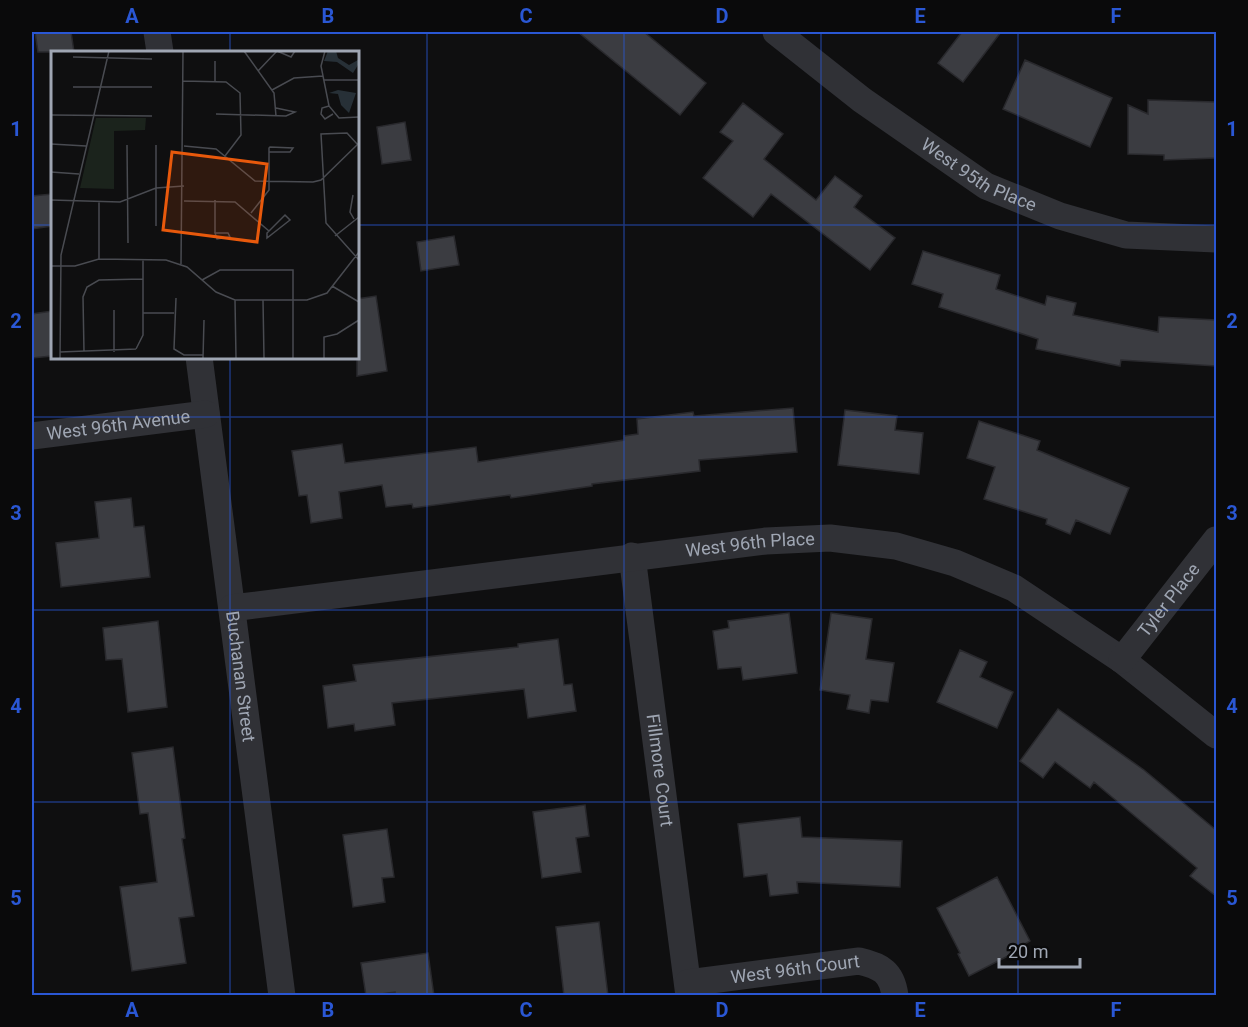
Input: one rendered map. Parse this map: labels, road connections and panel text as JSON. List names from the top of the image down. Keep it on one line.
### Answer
{"streets":{"street":["West 95th Place","West 96th Avenue","West 96th Place","Tyler Place","Buchanan Street","Fillmore Court","West 96th Court"]},"crossings":[["West 96th Avenue","Buchanan Street"],["West 96th Place","Tyler Place"],["West 96th Place","Buchanan Street"],["West 96th Place","Fillmore Court"],["Fillmore Court","West 96th Court"]],"scale_bar":"20 m","grid":{"columns":["A","B","C","D","E","F"],"rows":["1","2","3","4","5"]}}
